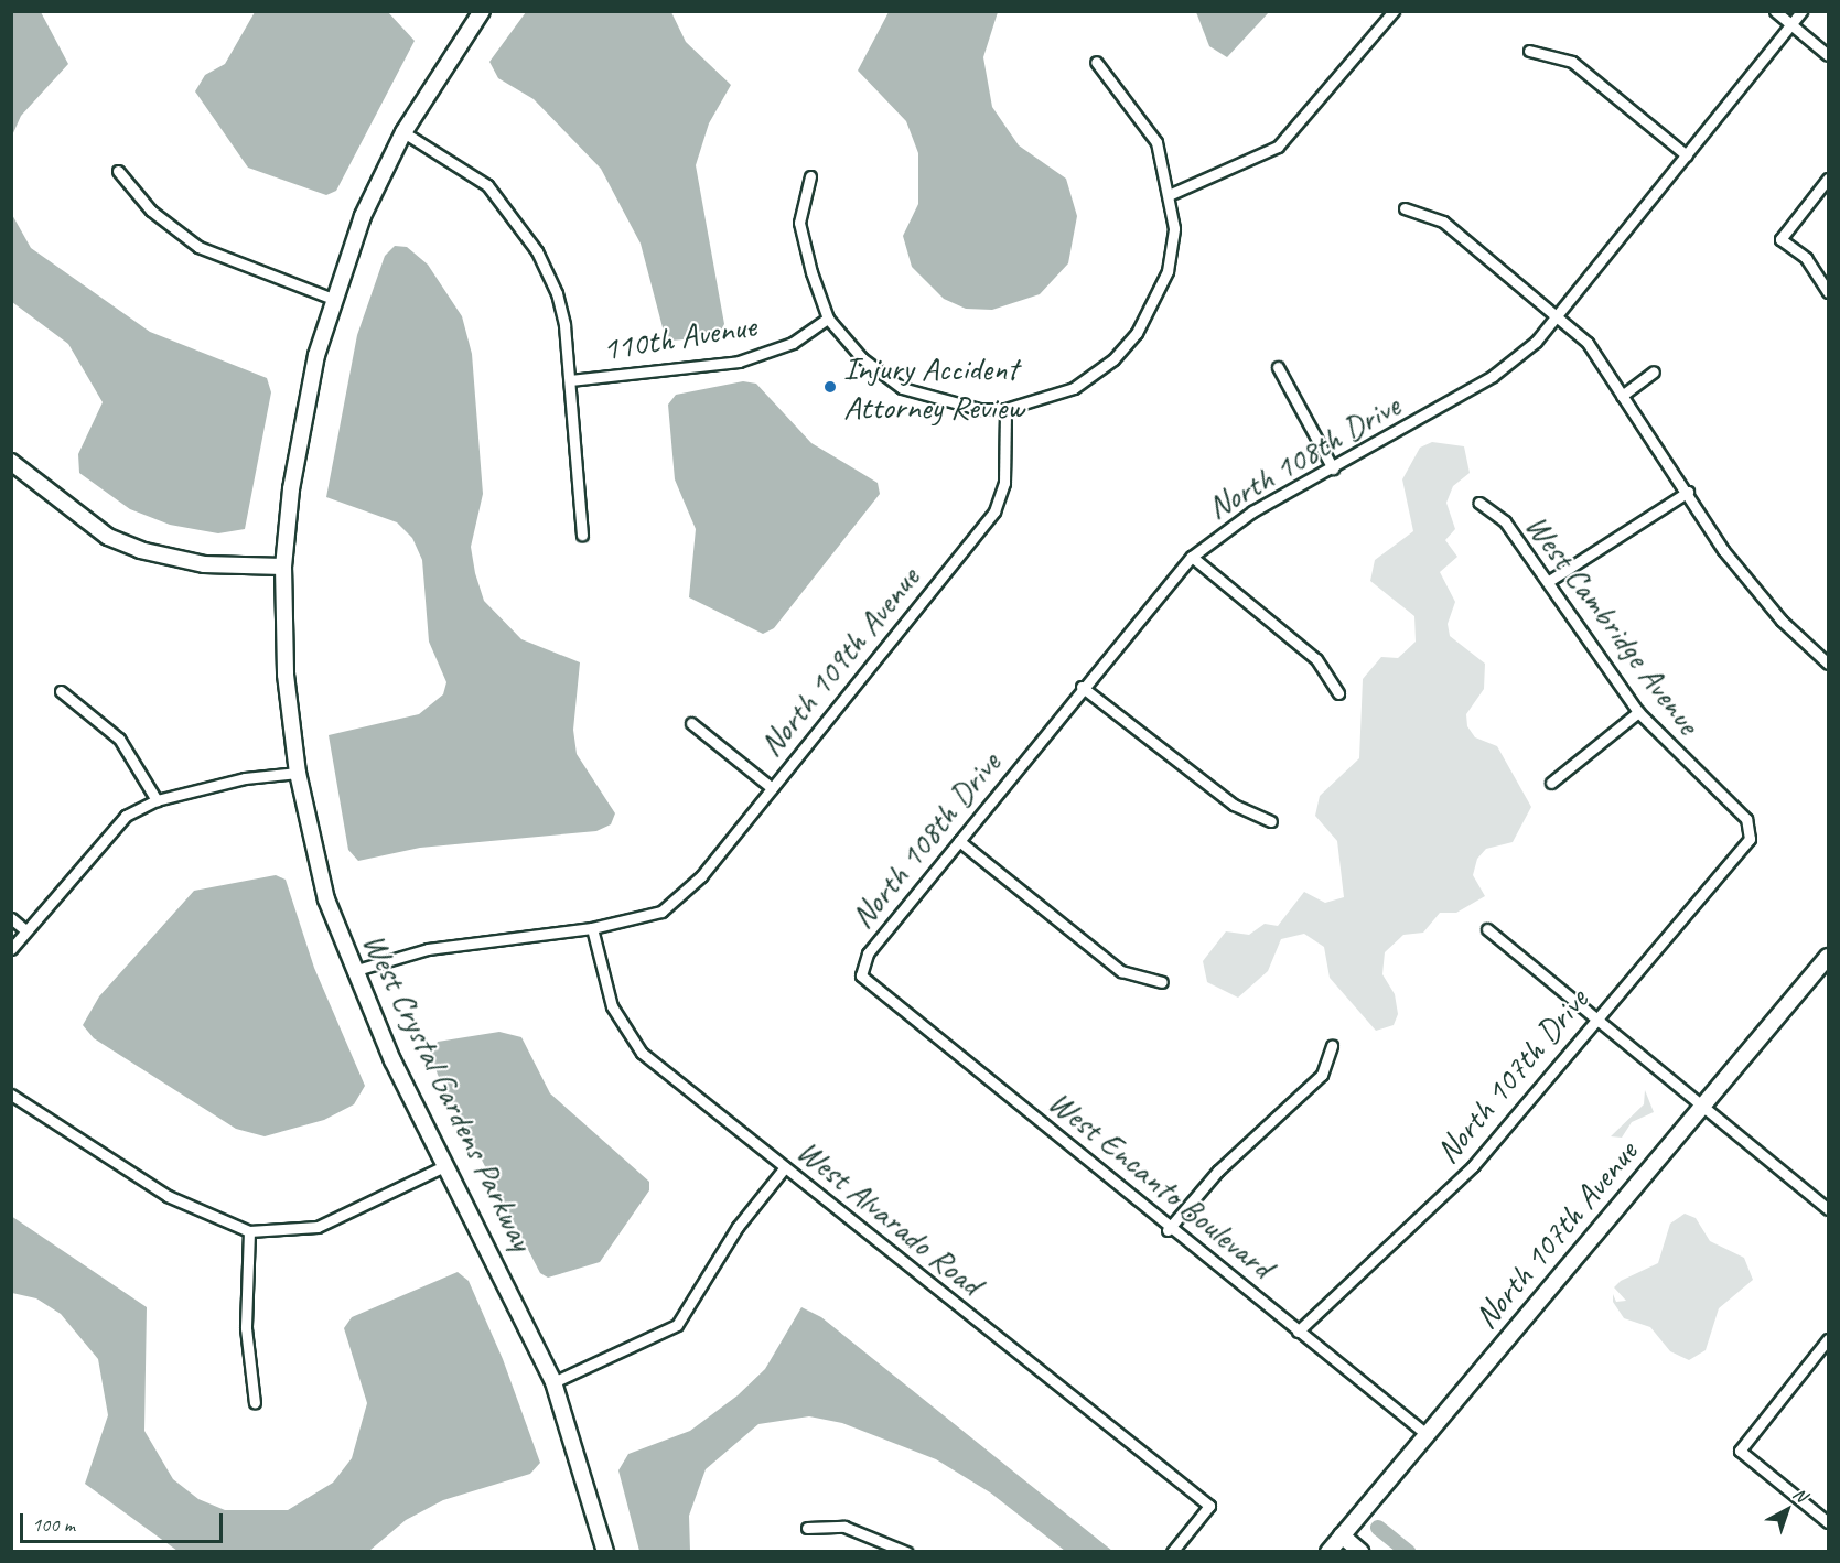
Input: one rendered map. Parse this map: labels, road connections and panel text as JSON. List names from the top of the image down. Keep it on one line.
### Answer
{"streets":{"street":["110th Avenue","North 108th Drive","West Cambridge Avenue","North 109th Avenue","North 107th Drive","West Crystal Gardens Parkway","West Encanto Boulevard","West Alvarado Road","North 107th Avenue"]},"crossings":[["North 108th Drive","West Encanto Boulevard"],["West Cambridge Avenue","North 107th Drive"],["North 109th Avenue","West Crystal Gardens Parkway"],["North 109th Avenue","West Alvarado Road"],["North 107th Drive","West Encanto Boulevard"],["West Encanto Boulevard","North 107th Avenue"]],"places":["Injury Accident Attorney Review"],"scale_bar":"100 m","north":"top right"}
